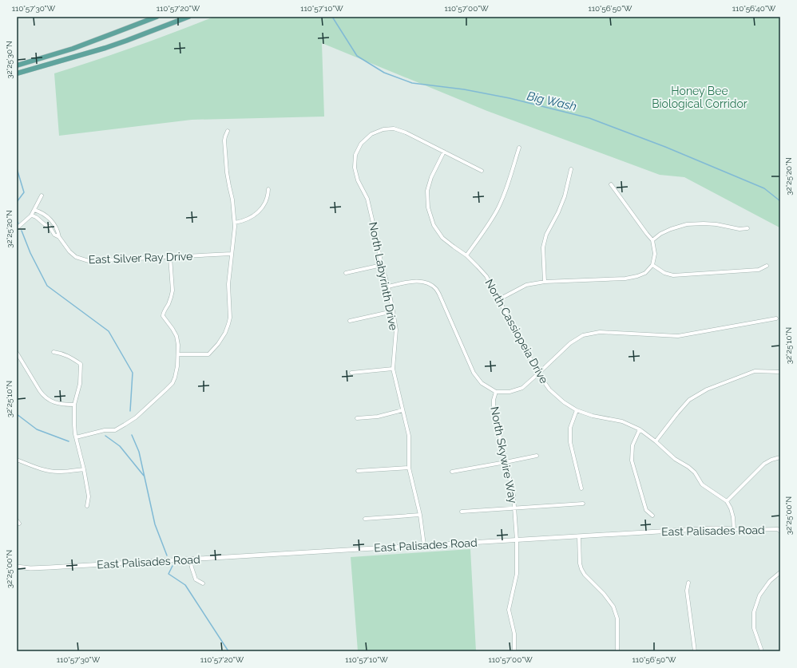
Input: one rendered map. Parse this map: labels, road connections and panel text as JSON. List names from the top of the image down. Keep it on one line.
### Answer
{"streets":{"street":["East Silver Ray Drive","North Labyrinth Drive","North Cassiopeia Drive","North Skywire Way","East Palisades Road"]},"crossings":[["North Labyrinth Drive","North Cassiopeia Drive"],["North Labyrinth Drive","East Palisades Road"],["North Skywire Way","East Palisades Road"]],"water":["Big Wash"],"parks":["Honey Bee Biological Corridor"],"coordinates":["110°57'30\"W","110°57'20\"W","110°57'10\"W","110°57'00\"W","110°56'50\"W","110°56'40\"W","32°25'30\"N","32°25'20\"N","32°25'10\"N","32°25'00\"N"]}
